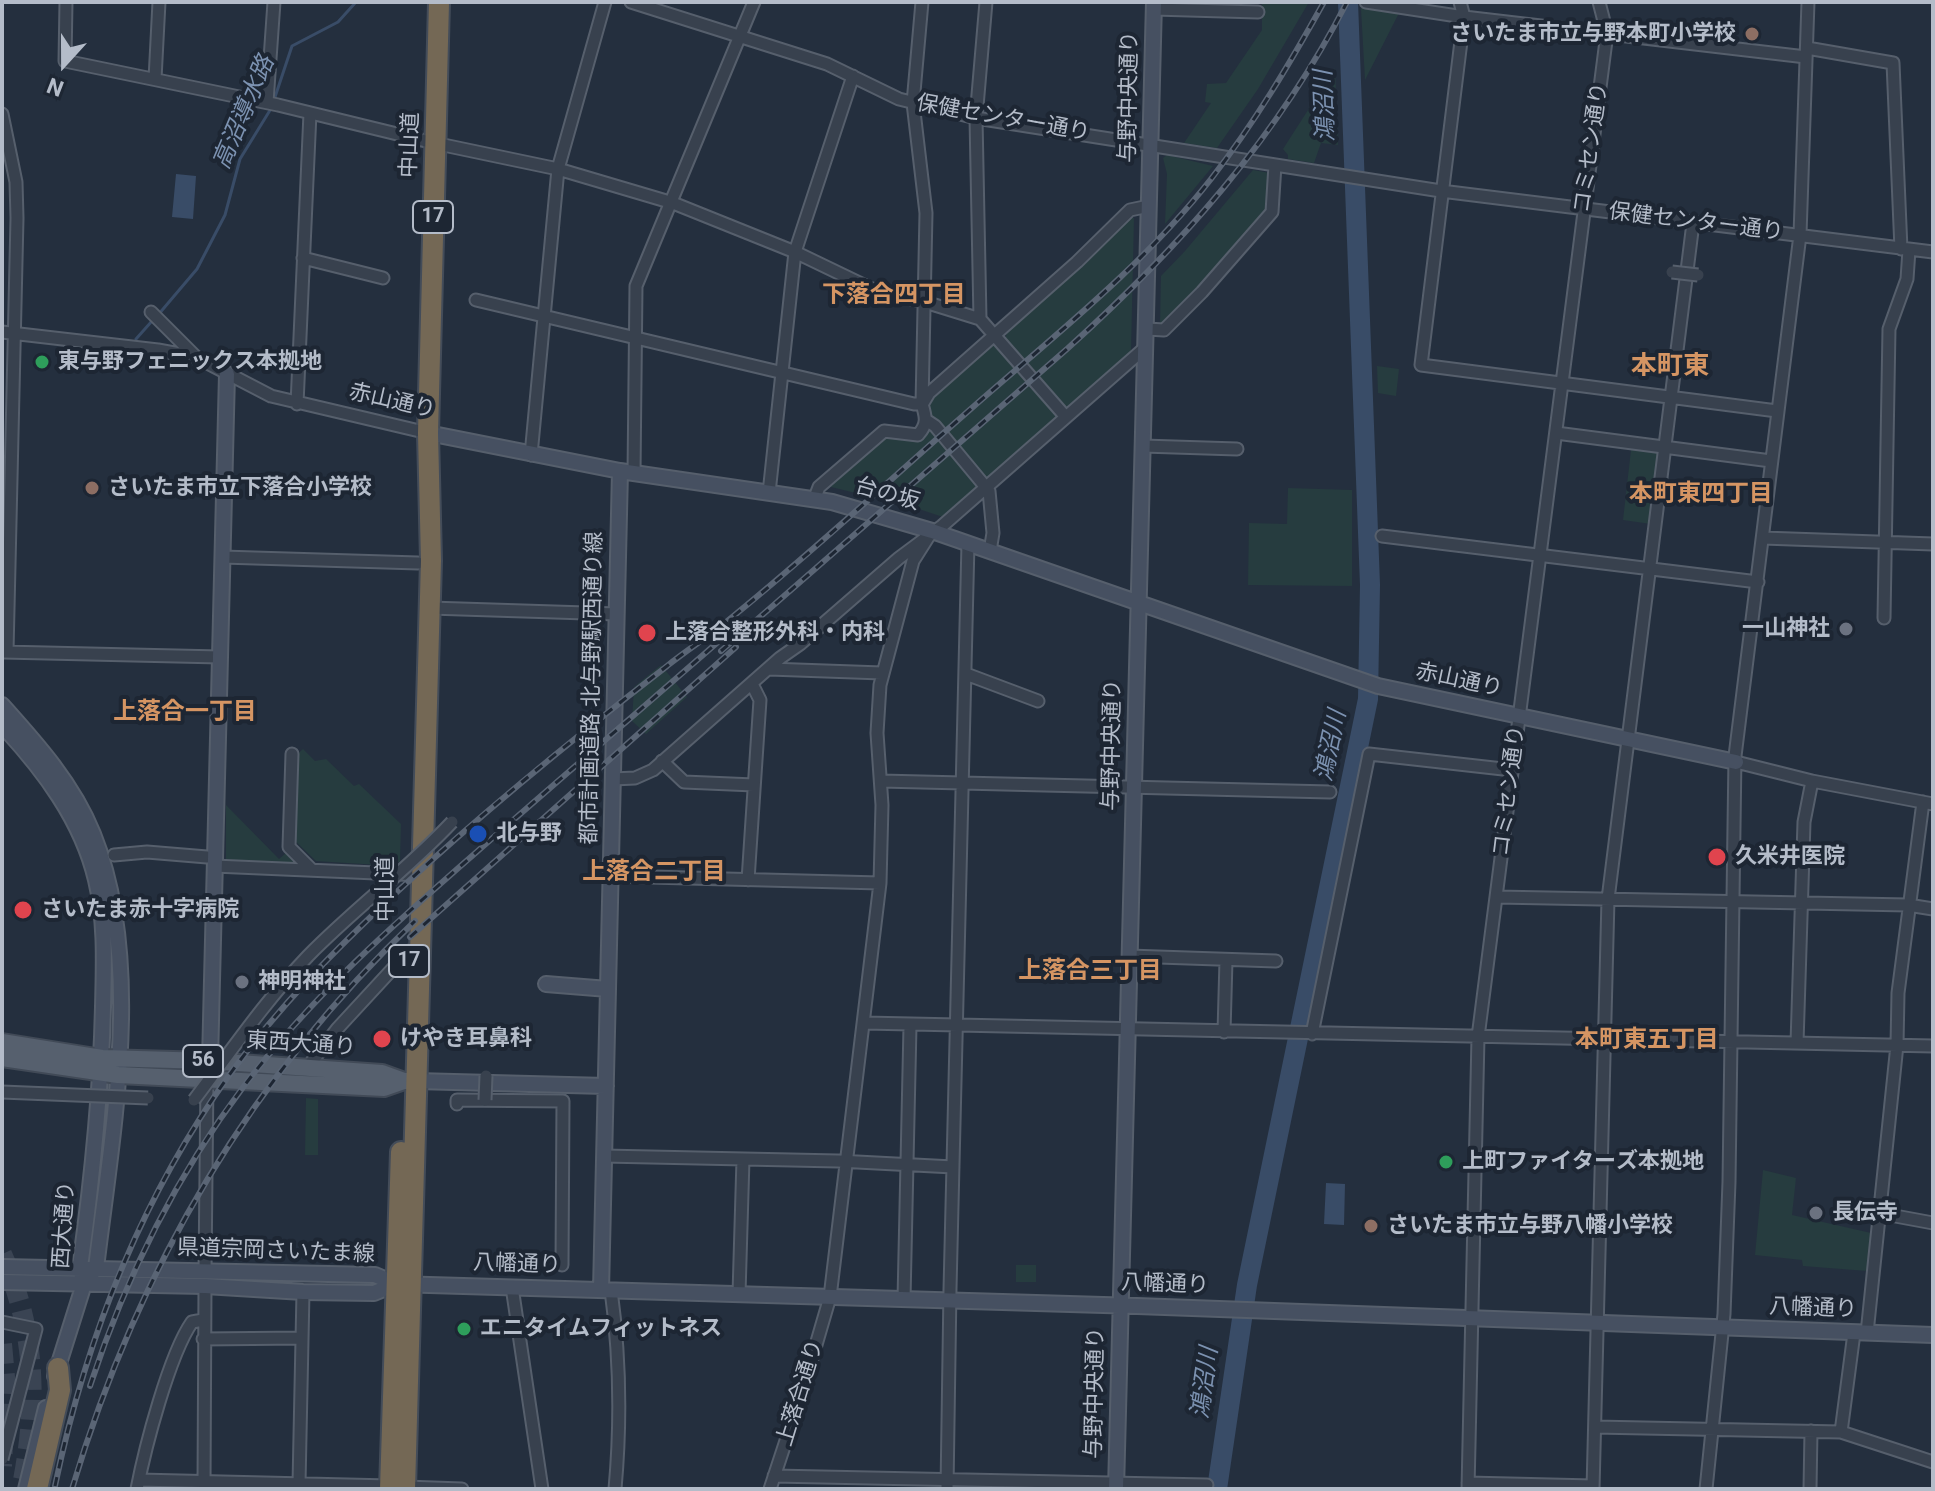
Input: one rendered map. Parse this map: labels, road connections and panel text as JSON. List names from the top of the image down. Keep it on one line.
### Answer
{"streets":{"highway":["中山道","17"],"main road":["東西大通り","56"],"street":["与野中央通り","保健センター通り","コミセン通り","赤山通り","台の坂","都市計画道路 北与野駅西通り線","西大通り","県道宗岡さいたま線","八幡通り","上落合通り"]},"crossings":[["与野中央通り","保健センター通り"],["与野中央通り","赤山通り"],["与野中央通り","八幡通り"],["保健センター通り","コミセン通り"],["中山道","赤山通り"],["中山道","東西大通り"],["中山道","県道宗岡さいたま線"],["中山道","八幡通り"],["コミセン通り","赤山通り"],["コミセン通り","八幡通り"],["赤山通り","台の坂"],["赤山通り","都市計画道路 北与野駅西通り線"],["台の坂","上落合通り"],["都市計画道路 北与野駅西通り線","八幡通り"],["東西大通り","西大通り"],["西大通り","県道宗岡さいたま線"],["県道宗岡さいたま線","八幡通り"],["八幡通り","上落合通り"]],"districts":["下落合四丁目","本町東","本町東四丁目","上落合一丁目","上落合二丁目","上落合三丁目","本町東五丁目"],"water":["鴻沼川","高沼導水路"],"places":["さいたま市立与野本町小学校","東与野フェニックス本拠地","さいたま市立下落合小学校","一山神社","上落合整形外科・内科","北与野","久米井医院","さいたま赤十字病院","神明神社","けやき耳鼻科","上町ファイターズ本拠地","長伝寺","さいたま市立与野八幡小学校","エニタイムフィットネス"],"north":"bottom"}
